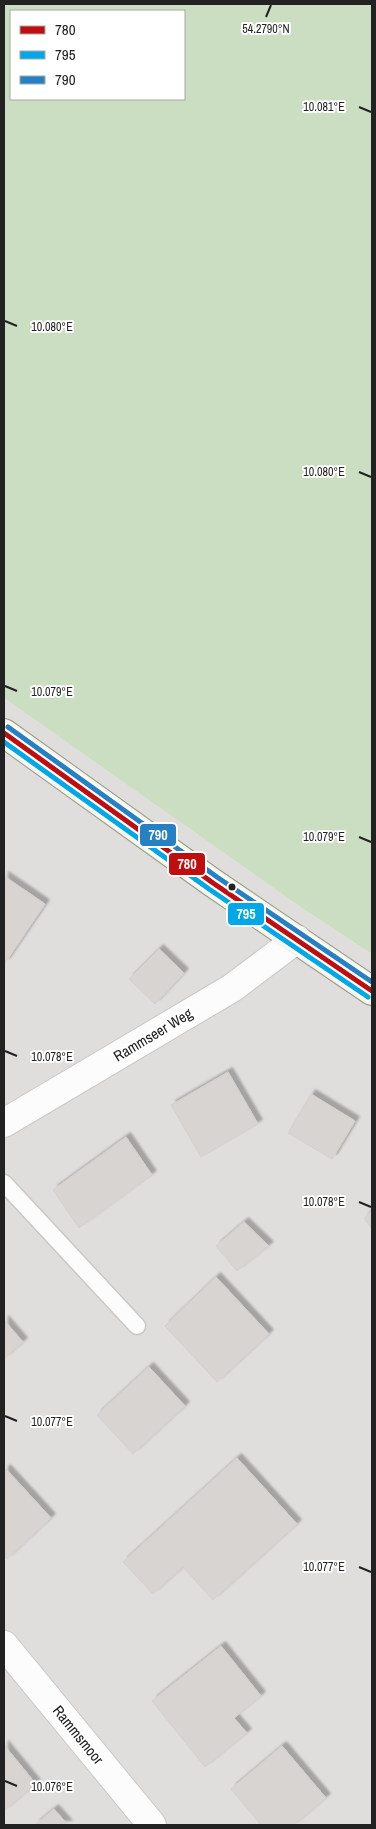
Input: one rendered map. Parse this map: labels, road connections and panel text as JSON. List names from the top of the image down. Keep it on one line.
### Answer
{"streets":{"street":["Rammseer Weg","Rammsmoor"]},"lines":["transit line 790","transit line 780","transit line 795"],"legend":["780","795","790"],"coordinates":["54.2790°N","10.081°E","10.080°E","10.079°E","10.078°E","10.077°E","10.076°E"]}
